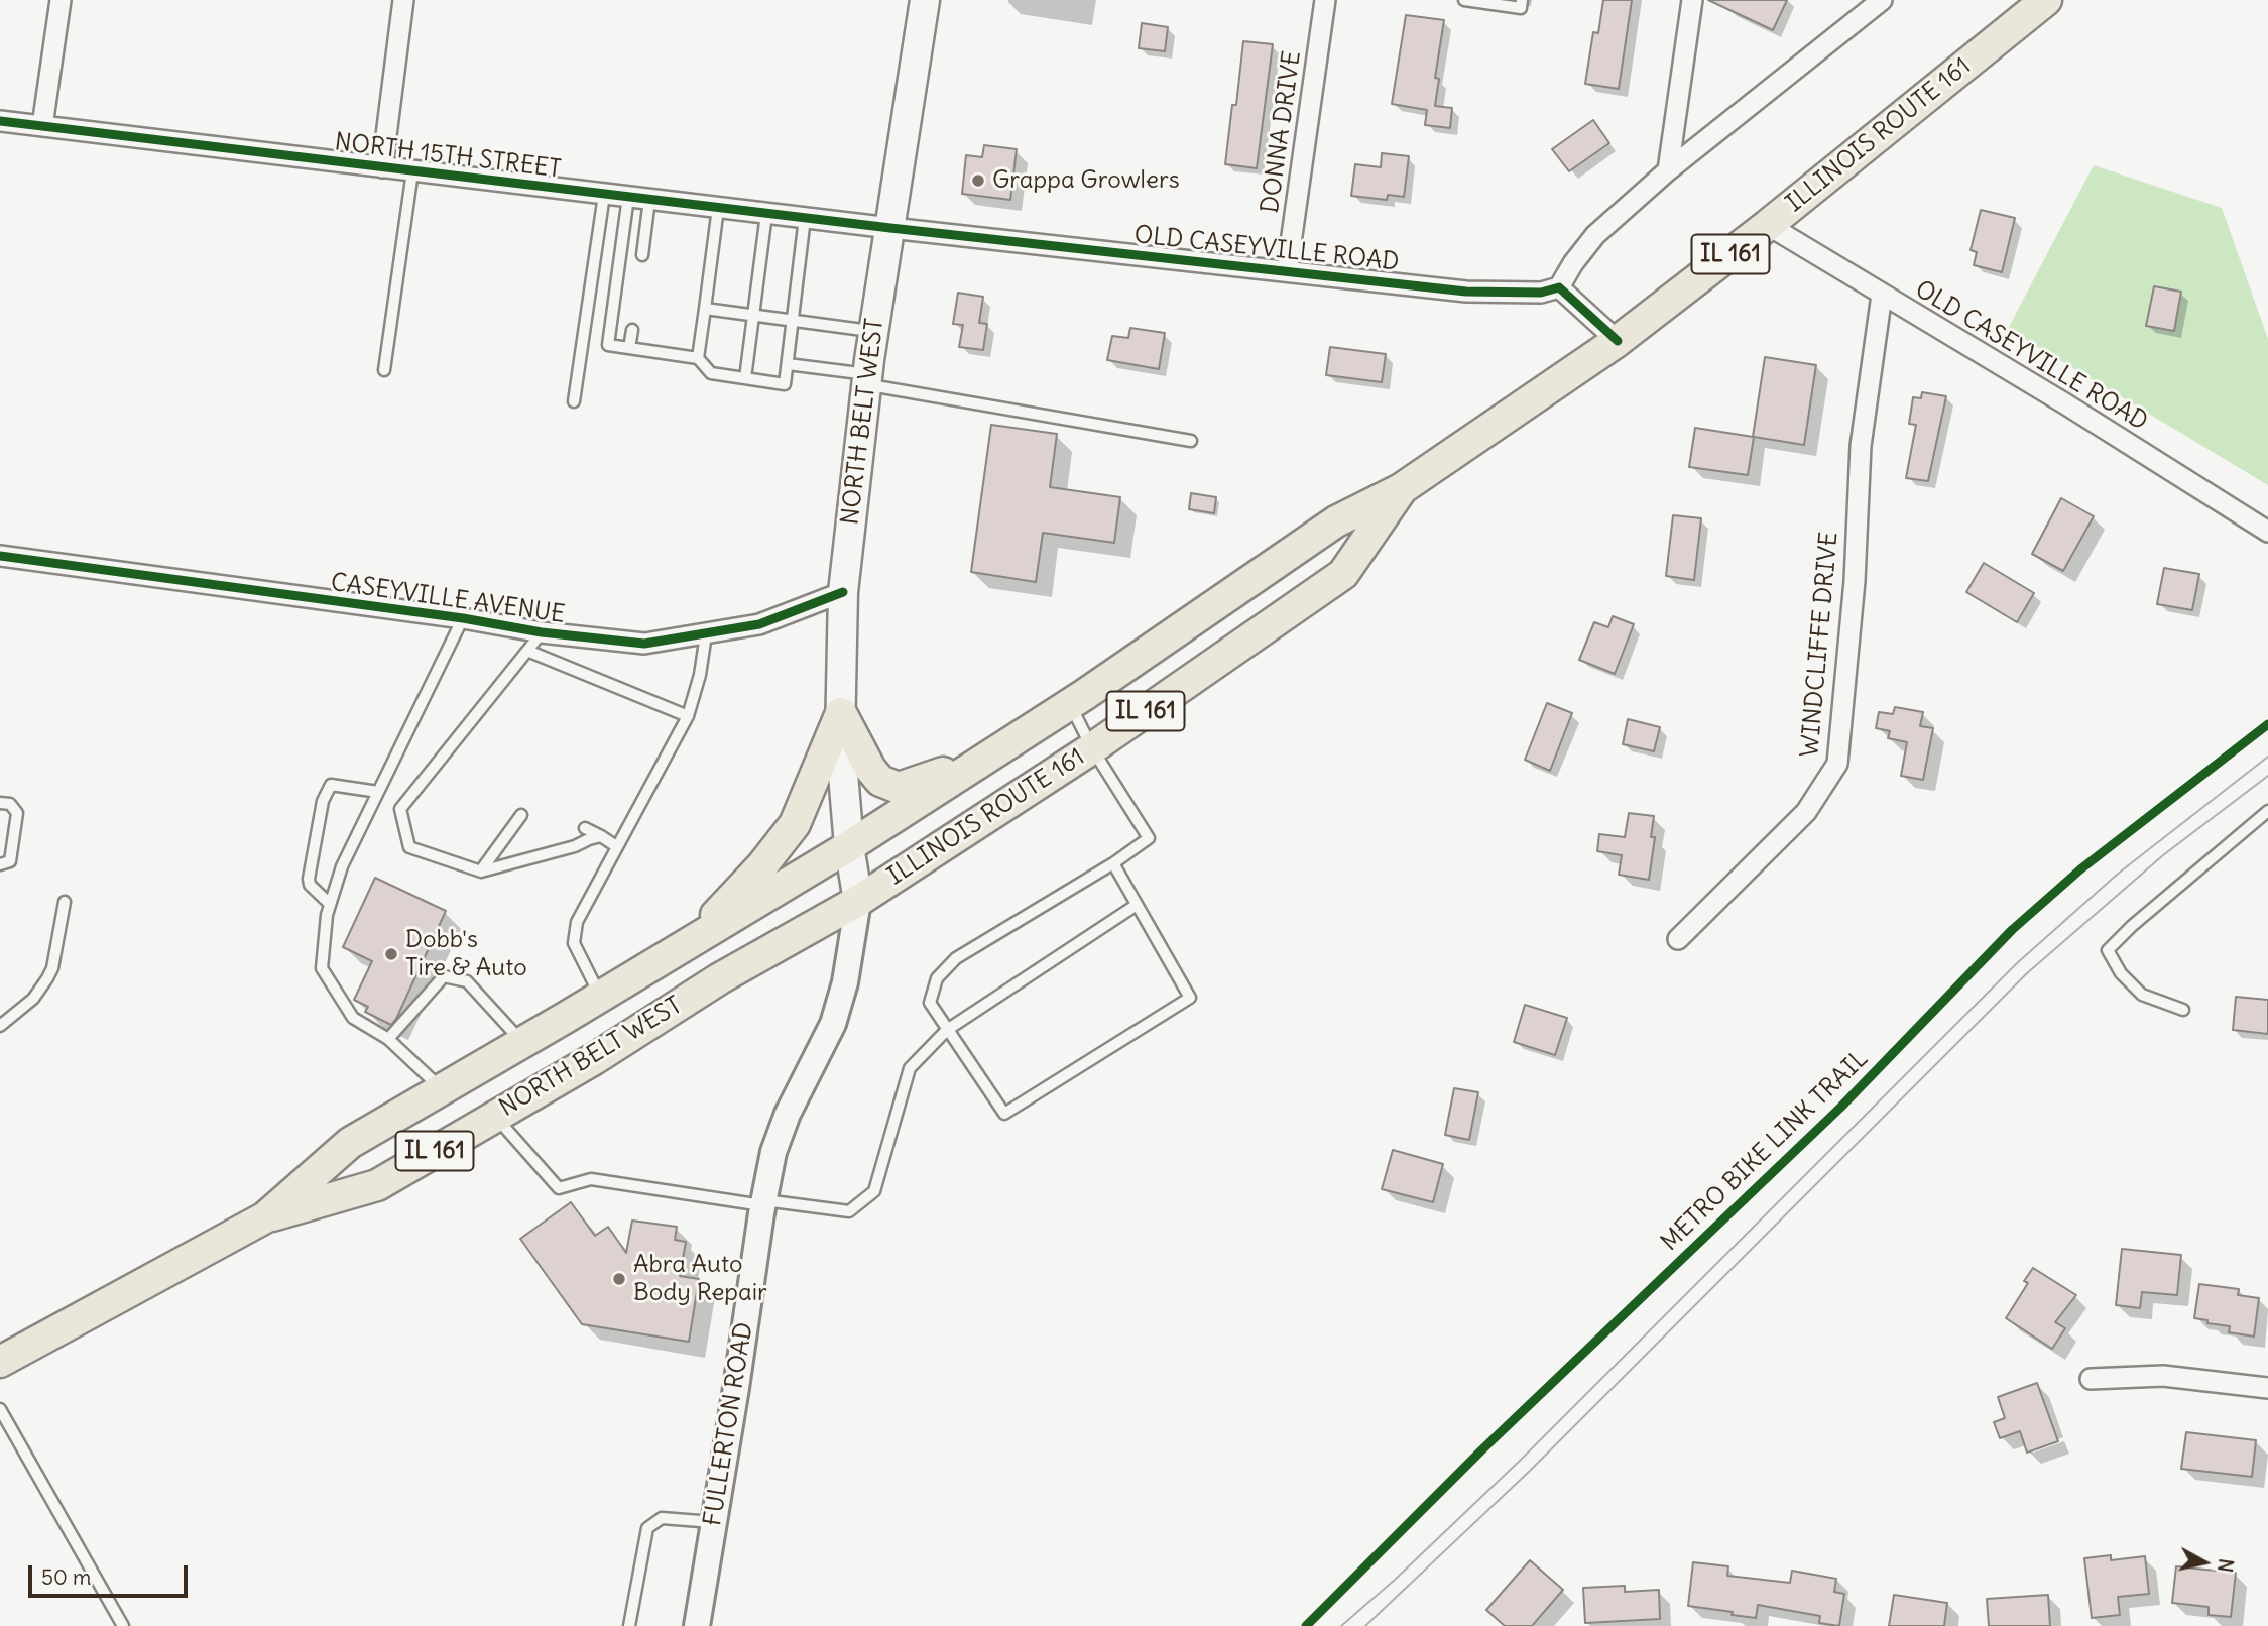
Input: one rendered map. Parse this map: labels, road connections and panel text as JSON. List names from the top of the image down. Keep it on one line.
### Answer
{"streets":{"main road":["ILLINOIS ROUTE 161","IL 161","NORTH BELT WEST"],"street":["DONNA DRIVE","NORTH 15TH STREET","OLD CASEYVILLE ROAD","CASEYVILLE AVENUE","WINDCLIFFE DRIVE","FULLERTON ROAD"],"cycle path":["METRO BIKE LINK TRAIL"]},"crossings":[["DONNA DRIVE","OLD CASEYVILLE ROAD"],["ILLINOIS ROUTE 161","OLD CASEYVILLE ROAD"],["ILLINOIS ROUTE 161","NORTH BELT WEST"],["ILLINOIS ROUTE 161","FULLERTON ROAD"],["NORTH 15TH STREET","OLD CASEYVILLE ROAD"],["NORTH 15TH STREET","NORTH BELT WEST"],["OLD CASEYVILLE ROAD","NORTH BELT WEST"],["OLD CASEYVILLE ROAD","WINDCLIFFE DRIVE"],["NORTH BELT WEST","CASEYVILLE AVENUE"],["NORTH BELT WEST","FULLERTON ROAD"]],"places":["Grappa Growlers","Dobb's Tire & Auto","Abra Auto Body Repair"],"scale_bar":"50 m","north":"right"}
